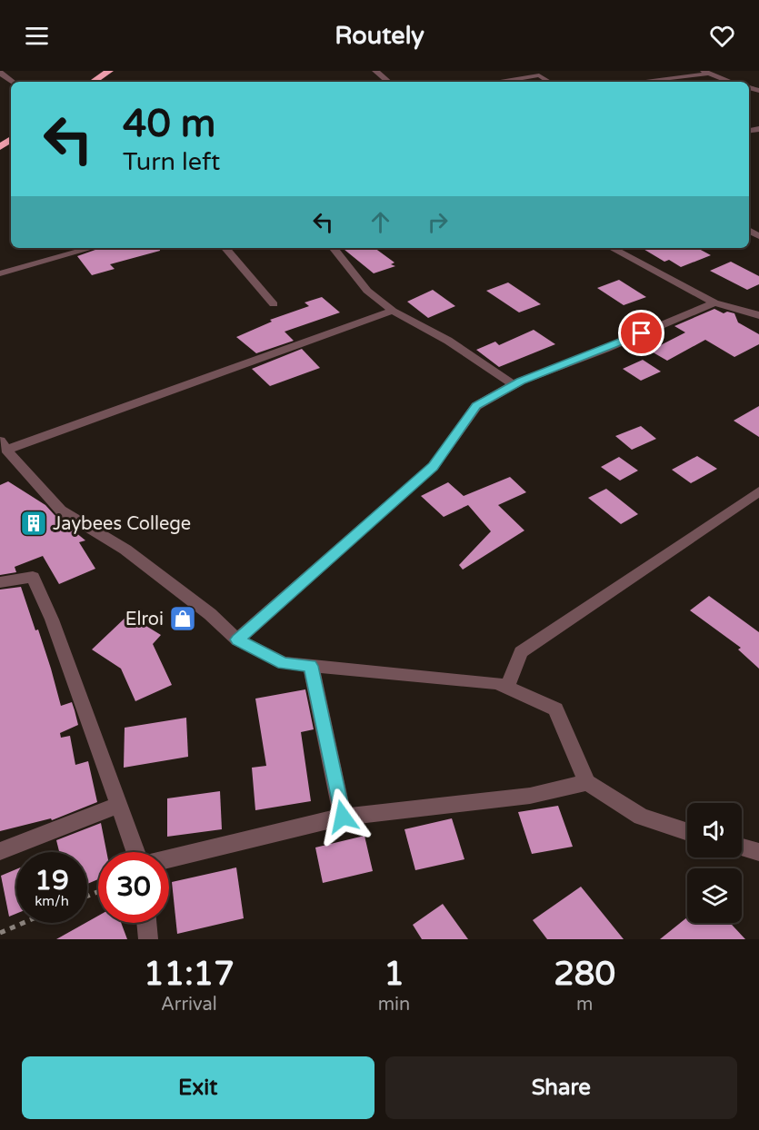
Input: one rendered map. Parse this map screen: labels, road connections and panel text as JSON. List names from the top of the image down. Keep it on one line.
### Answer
{"places":{"building":["Jaybees College"],"shop":["Elroi"]},"page":{"header":"Routely","turn":["40 m","Turn left"],"speed":"19 km/h","limit":"30","eta":["11:17","Arrival","1","min","280","m"],"buttons":["Exit","Share"]}}
